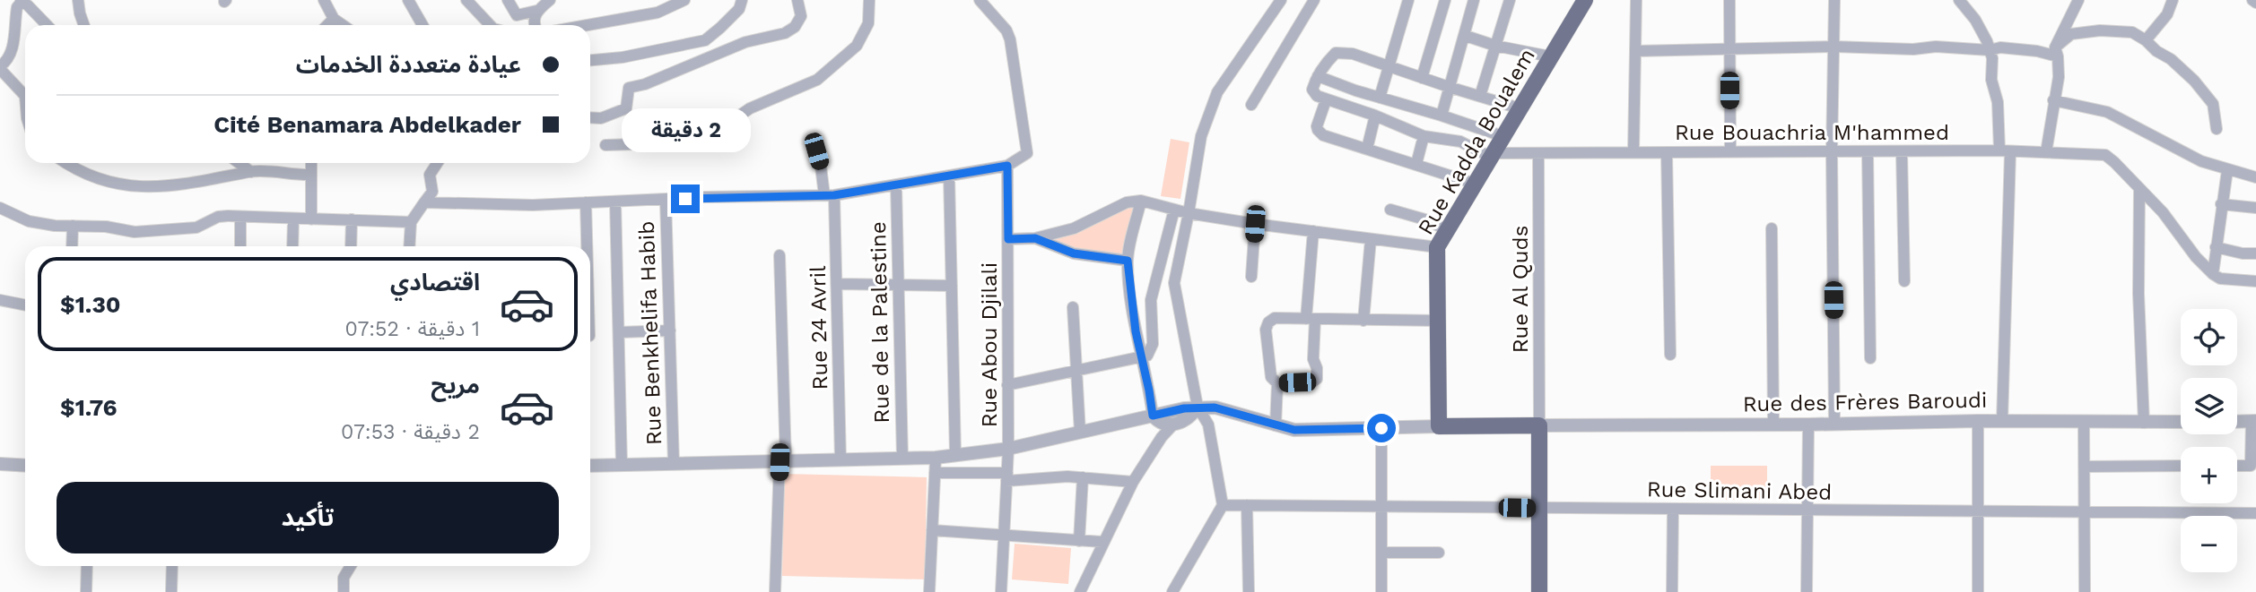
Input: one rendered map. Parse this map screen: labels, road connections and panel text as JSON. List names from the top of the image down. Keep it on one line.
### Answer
{"streets":{"main road":["Rue Kadda Boualem"],"street":["Rue Bouachria M'hammed","Rue Al Quds","Rue de la Palestine","Rue 24 Avril","Rue Benkhelifa Habib","Rue Abou Djilali","Rue des Frères Baroudi","Rue Slimani Abed"]},"crossings":[["Rue Bouachria M'hammed","Rue Kadda Boualem"],["Rue Bouachria M'hammed","Rue Al Quds"],["Rue Al Quds","Rue des Frères Baroudi"]],"page":{"banner":["عيادة متعددة الخدمات","Cité Benamara Abdelkader"],"bubble":"2 دقيقة","list":[{"name":"اقتصادي","note":"1 دقيقة · 07:52","value":"$1.30"},{"name":"مريح","note":"2 دقيقة · 07:53","value":"$1.76"}],"map_buttons":["+","−"],"buttons":"تأكيد"}}
